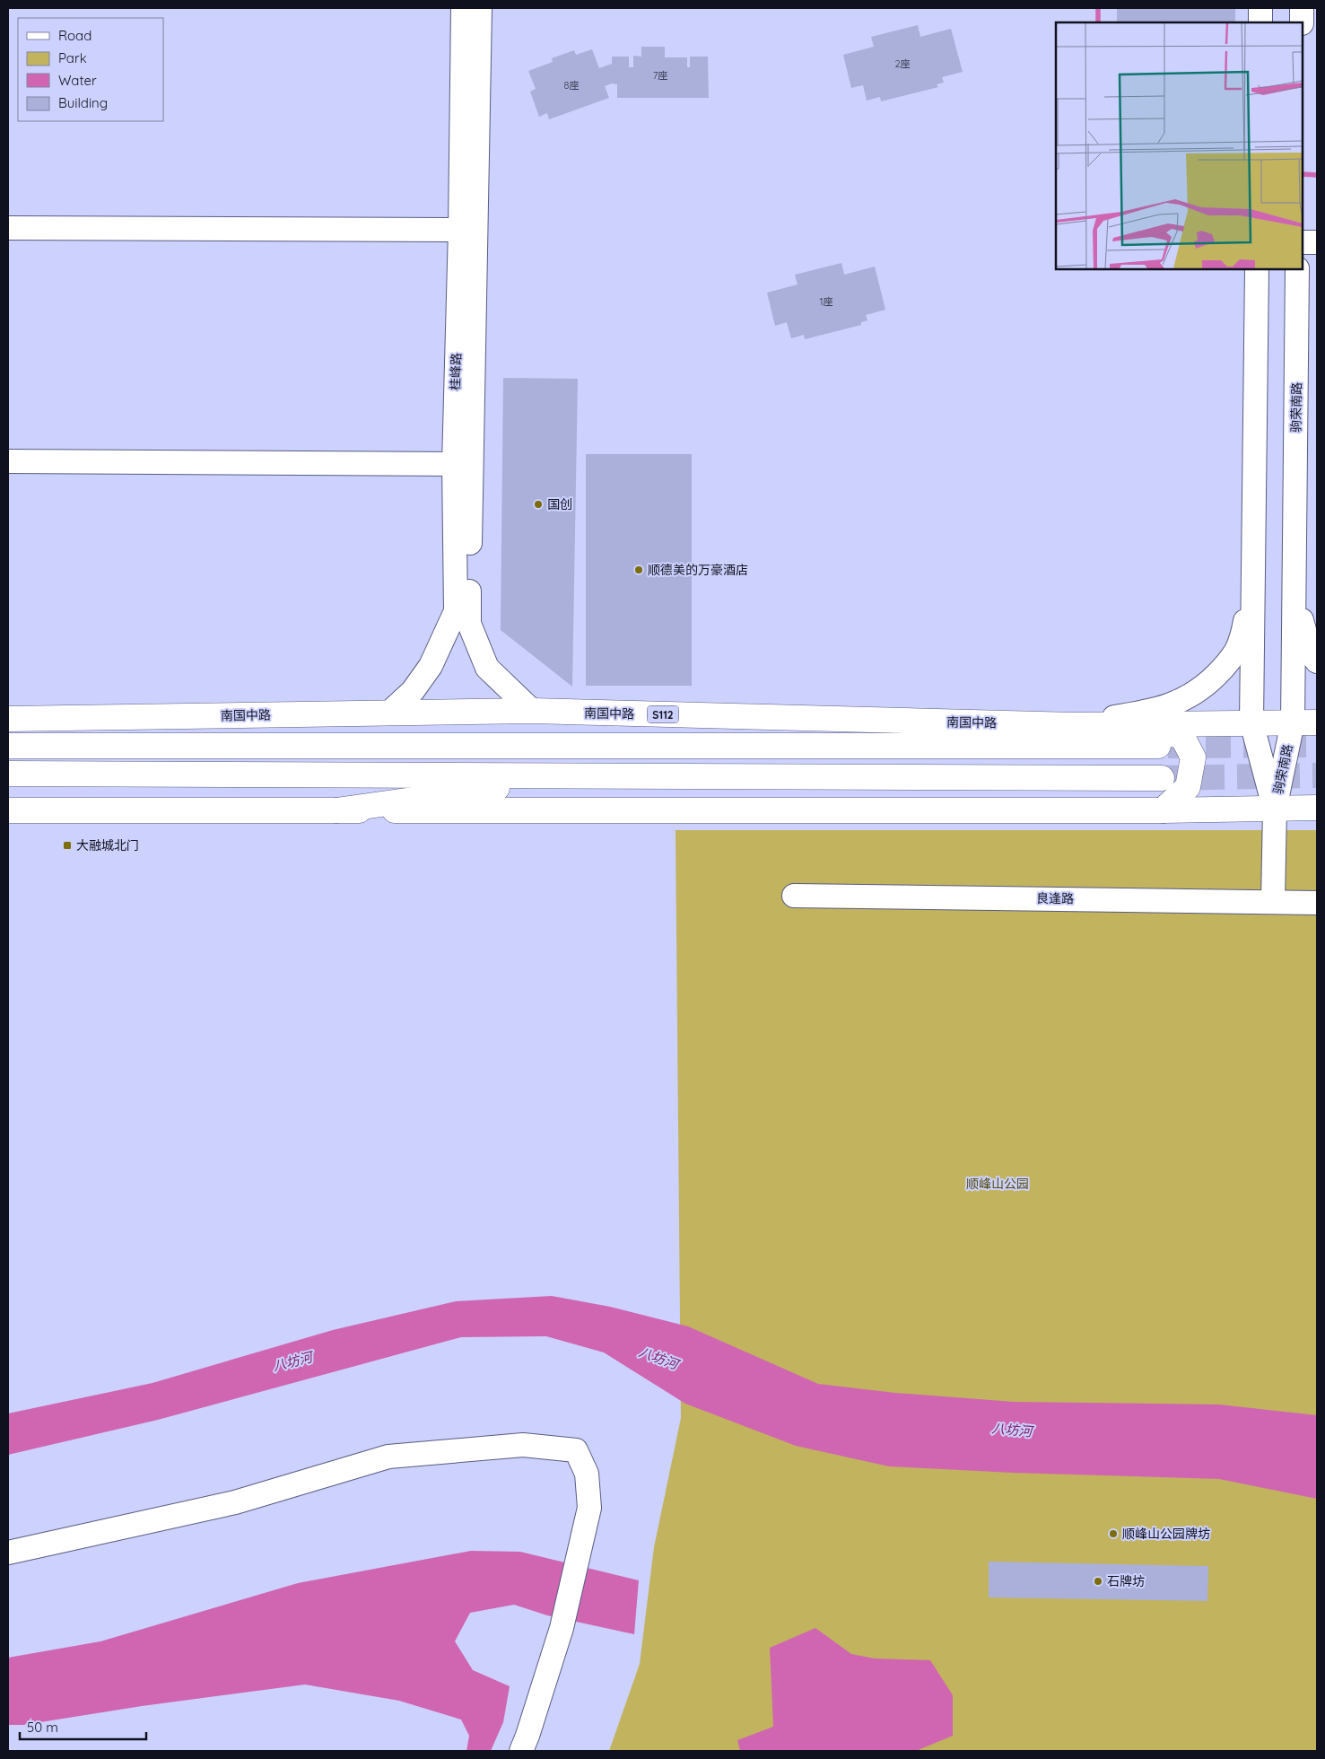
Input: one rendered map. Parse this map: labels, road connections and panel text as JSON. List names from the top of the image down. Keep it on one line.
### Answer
{"streets":{"main road":["南国中路","S112"],"street":["桂峰路","驹荣南路","良逢路"]},"crossings":[["桂峰路","南国中路"],["驹荣南路","南国中路"]],"water":["八坊河"],"parks":["顺峰山公园"],"places":{"other":["国创","顺德美的万豪酒店","顺峰山公园牌坊","石牌坊"],"transit":["大融城北门"]},"house_numbers":["2座","7座","8座","1座"],"legend":["Road","Park","Water","Building"],"scale_bar":"50 m"}
